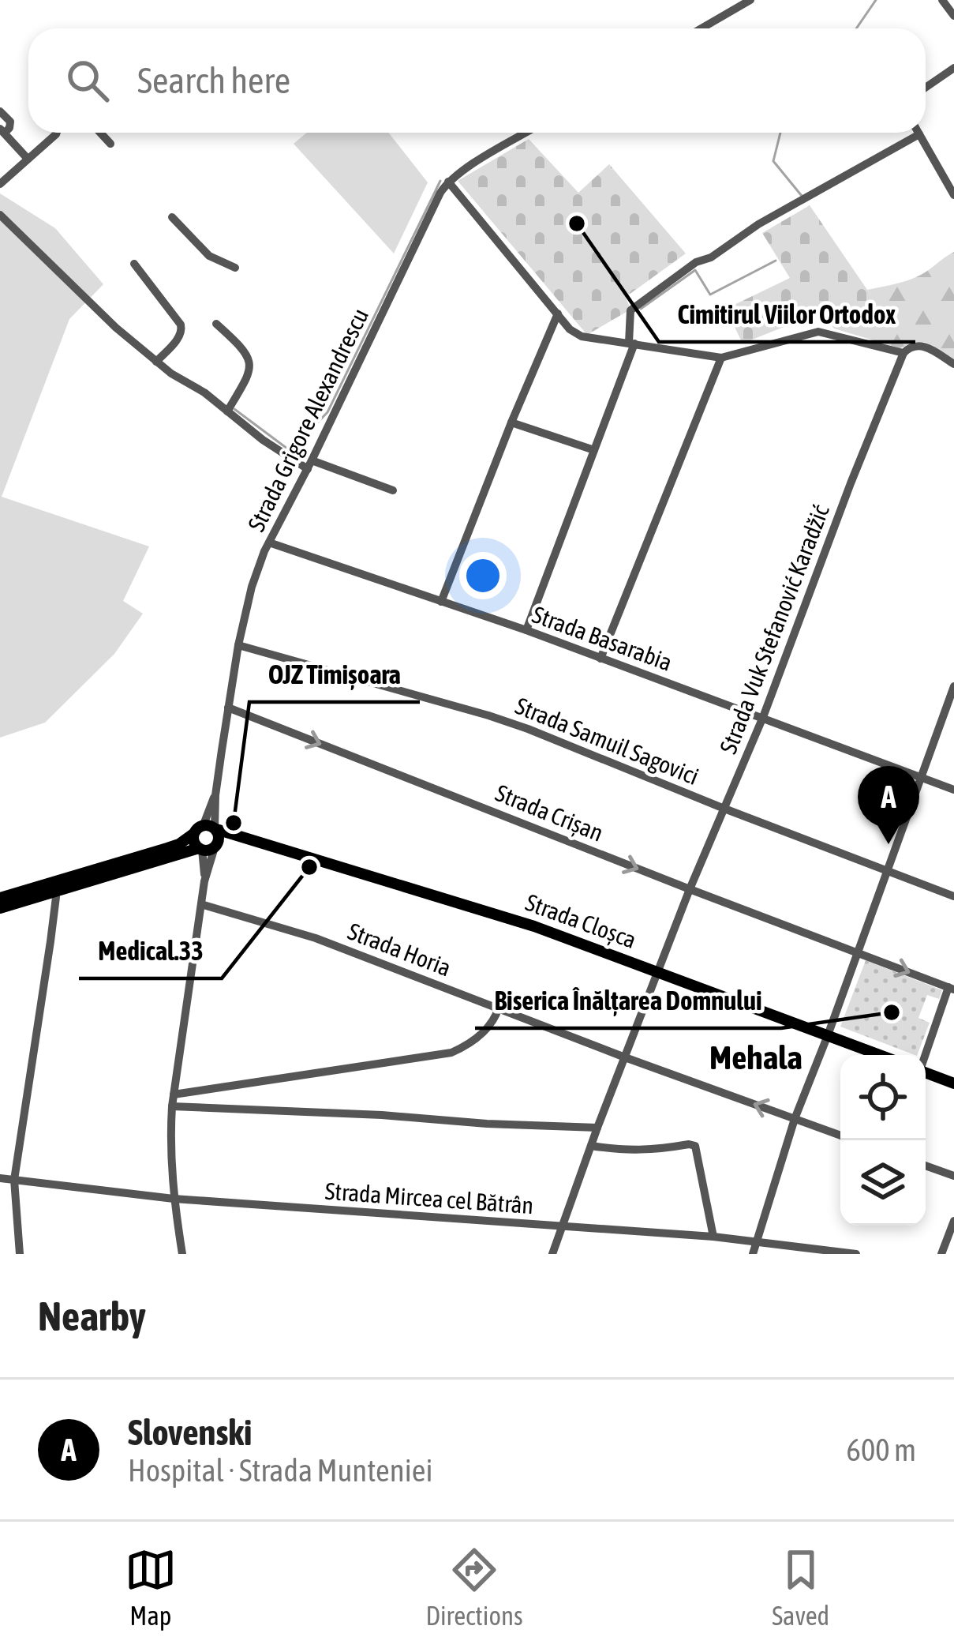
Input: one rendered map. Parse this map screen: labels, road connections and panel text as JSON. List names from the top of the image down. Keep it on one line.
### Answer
{"streets":{"main road":["Strada Cloșca"],"street":["Strada Grigore Alexandrescu","Strada Vuk Stefanović Karadžić","Strada Basarabia","Strada Samuil Sagovici","Strada Crișan","Strada Horia","Strada Mircea cel Bătrân"]},"crossings":[["Strada Grigore Alexandrescu","Strada Basarabia"],["Strada Grigore Alexandrescu","Strada Samuil Sagovici"],["Strada Grigore Alexandrescu","Strada Crișan"],["Strada Grigore Alexandrescu","Strada Cloșca"],["Strada Vuk Stefanović Karadžić","Strada Basarabia"],["Strada Vuk Stefanović Karadžić","Strada Samuil Sagovici"],["Strada Vuk Stefanović Karadžić","Strada Crișan"],["Strada Vuk Stefanović Karadžić","Strada Cloșca"],["Strada Vuk Stefanović Karadžić","Strada Horia"],["Strada Vuk Stefanović Karadžić","Strada Mircea cel Bătrân"]],"one_way":["Strada Crișan"],"districts":["Mehala"],"places":["Cimitirul Viilor Ortodox","OJZ Timișoara","Medical.33","Biserica Înălțarea Domnului"],"page":{"search":"Search here","pins":"A","heading":"Nearby","list":[{"mark":"A","name":"Slovenski","note":"Hospital · Strada Munteniei","value":"600 m"}],"nav":["Map","Directions","Saved"]}}
